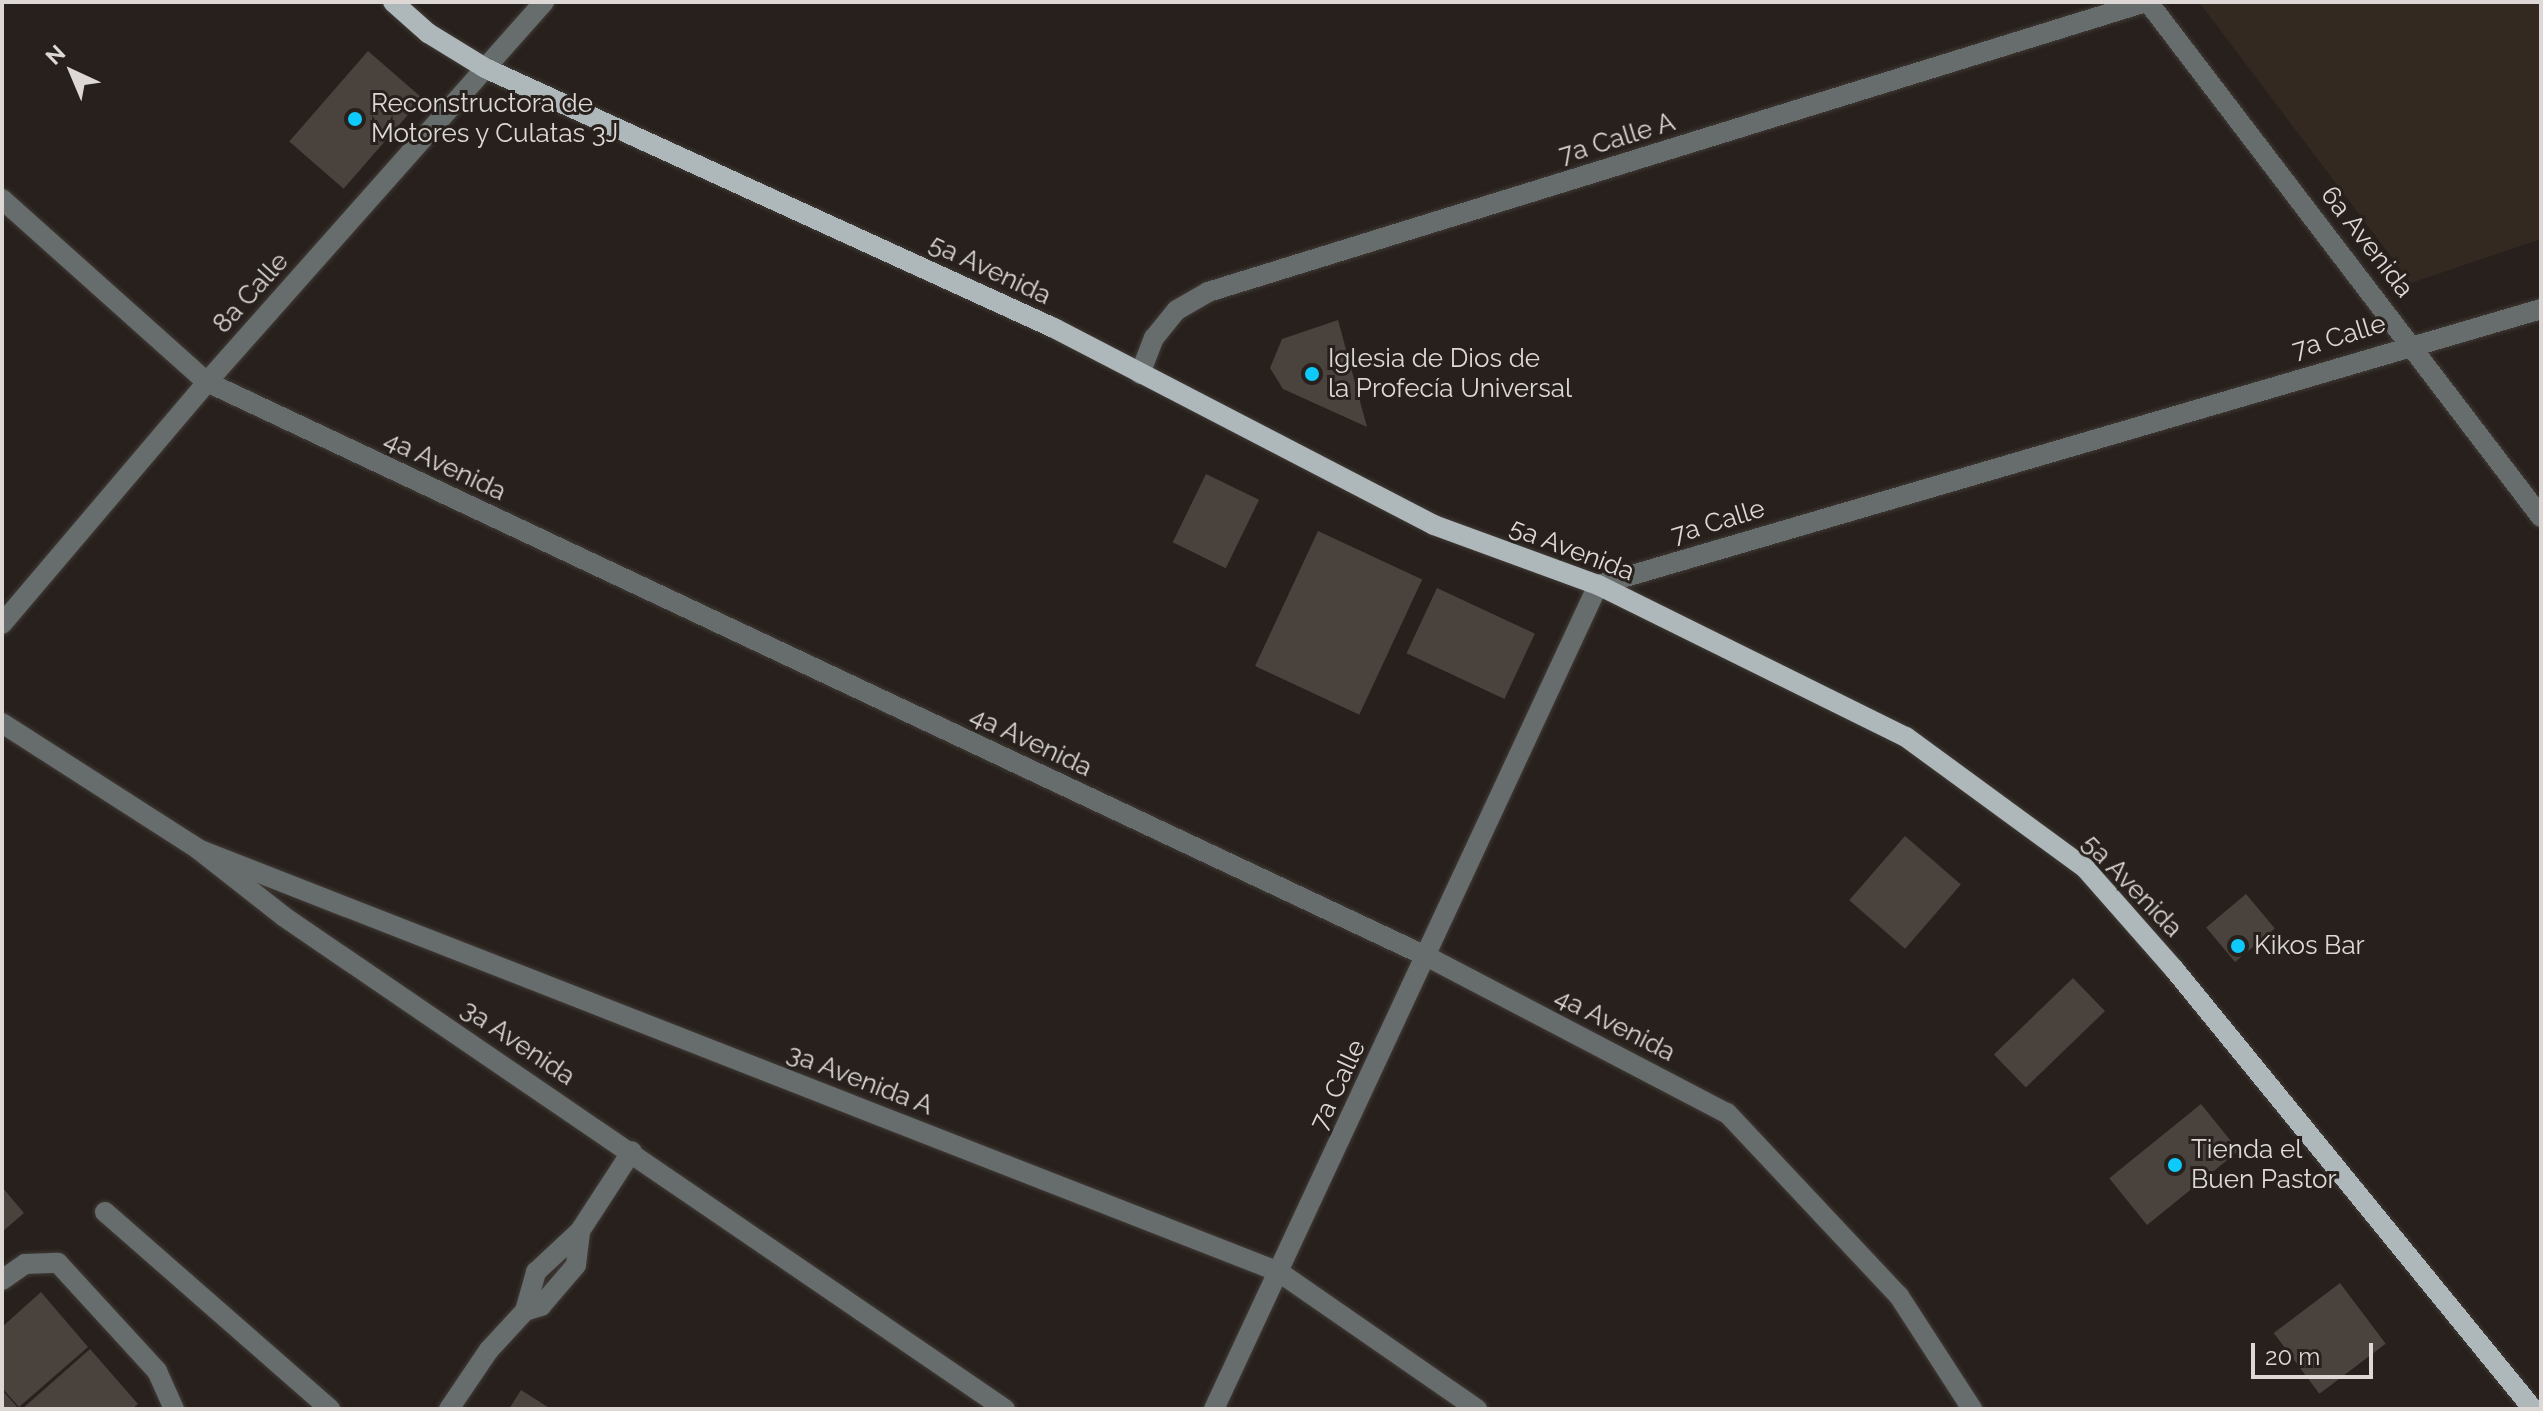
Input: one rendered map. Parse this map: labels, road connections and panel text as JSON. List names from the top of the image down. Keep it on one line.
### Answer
{"streets":{"main road":["5a Avenida"],"street":["7a Calle A","6a Avenida","8a Calle","7a Calle","4a Avenida","3a Avenida","3a Avenida A"]},"crossings":[["7a Calle A","6a Avenida"],["7a Calle A","5a Avenida"],["6a Avenida","7a Calle"],["5a Avenida","8a Calle"],["5a Avenida","7a Calle"],["8a Calle","4a Avenida"],["7a Calle","4a Avenida"],["7a Calle","3a Avenida A"],["3a Avenida","3a Avenida A"]],"places":["Reconstructora de Motores y Culatas 3J","Iglesia de Dios de la Profecía Universal","Kikos Bar","Tienda el Buen Pastor"],"scale_bar":"20 m","north":"top left"}
